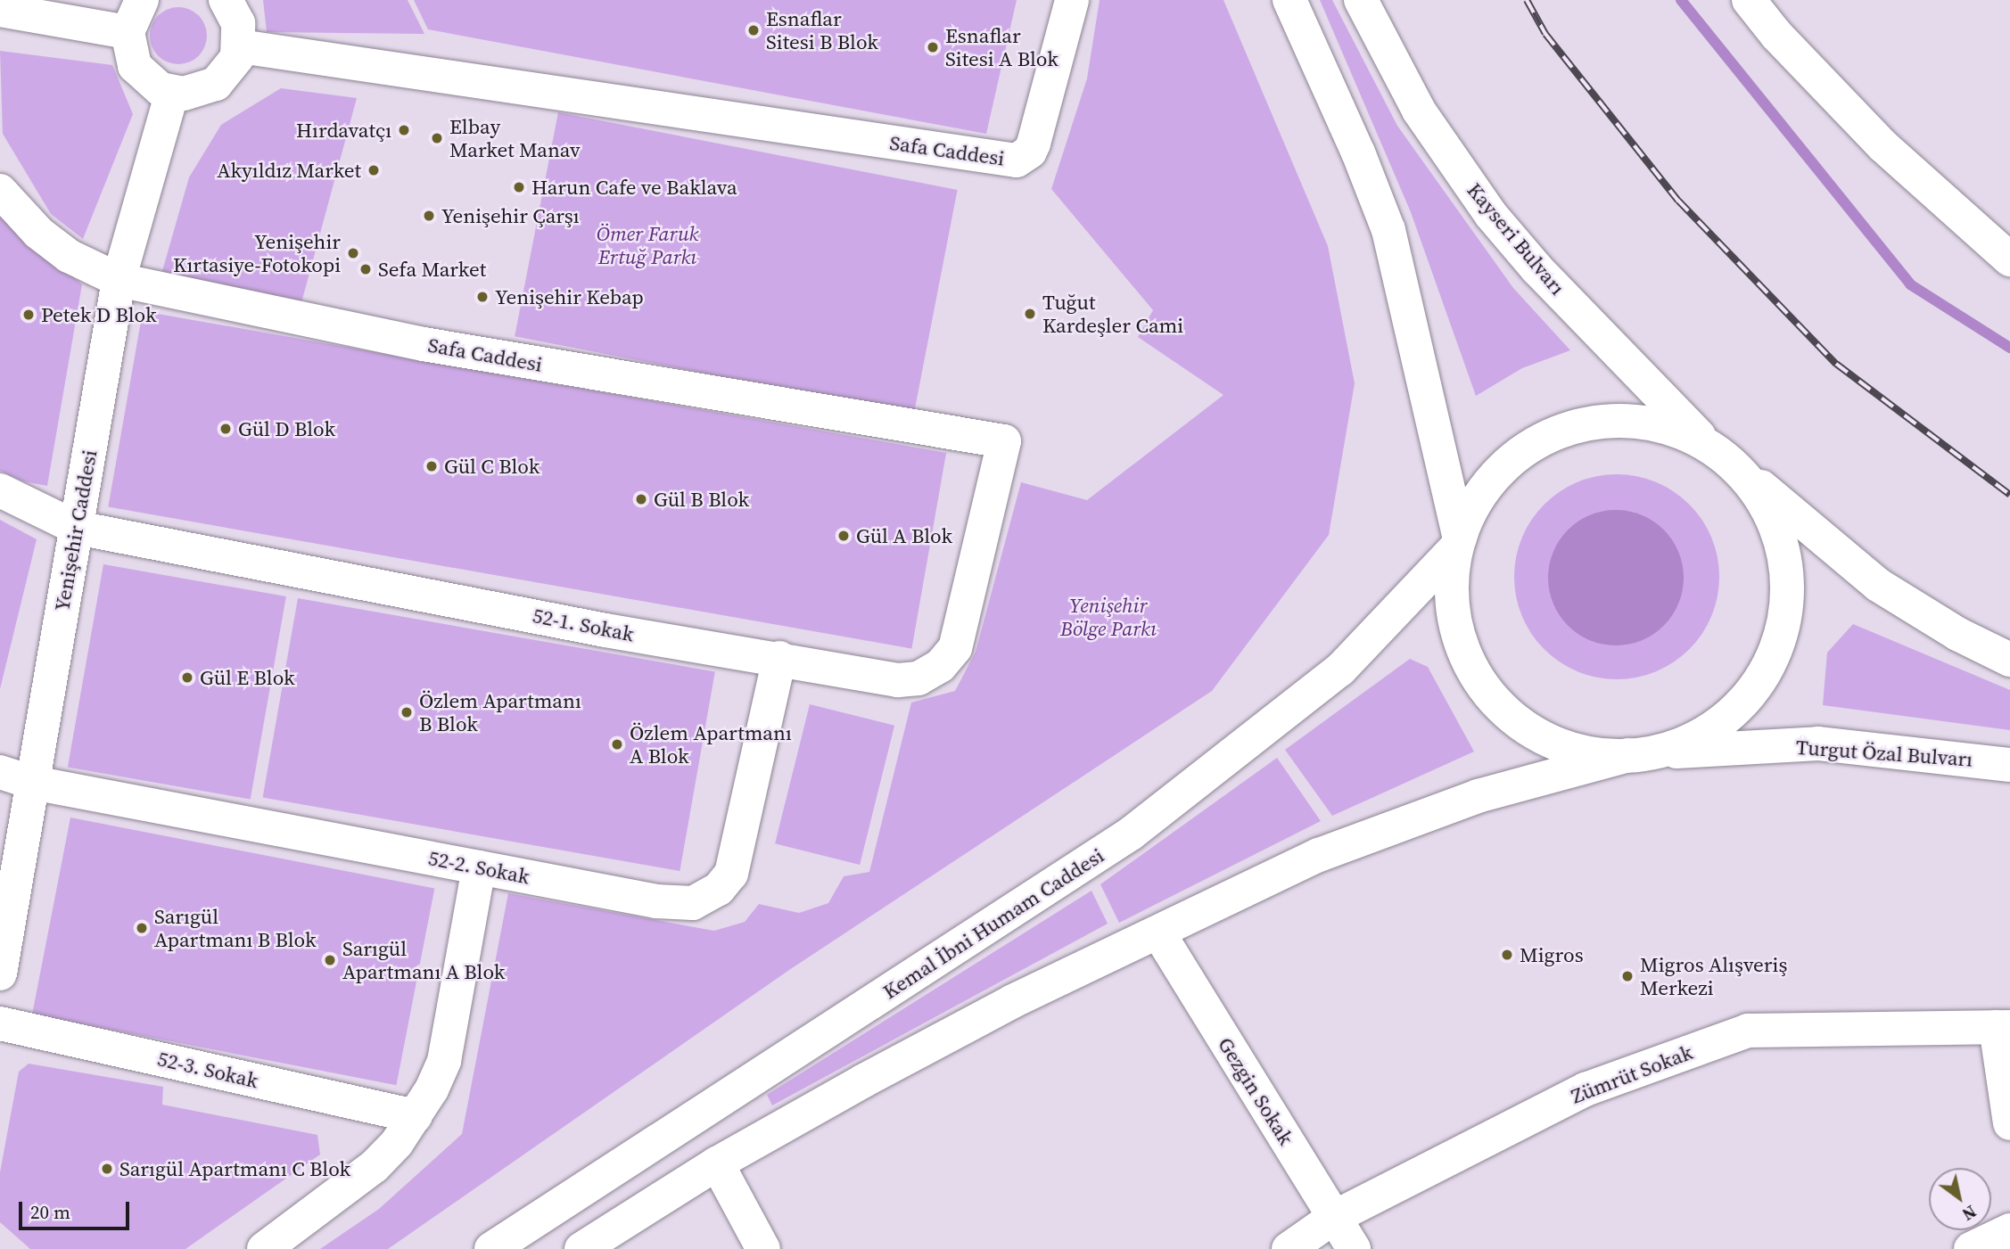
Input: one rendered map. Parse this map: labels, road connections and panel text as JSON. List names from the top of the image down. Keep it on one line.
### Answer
{"streets":{"street":["Safa Caddesi","Kayseri Bulvarı","Yenişehir Caddesi","52-1. Sokak","Turgut Özal Bulvarı","52-2. Sokak","Kemal İbni Humam Caddesi","52-3. Sokak","Zümrüt Sokak","Gezgin Sokak"]},"crossings":[["Safa Caddesi","Yenişehir Caddesi"],["Safa Caddesi","52-1. Sokak"],["Yenişehir Caddesi","52-1. Sokak"],["Yenişehir Caddesi","52-2. Sokak"],["52-1. Sokak","52-2. Sokak"],["Zümrüt Sokak","Gezgin Sokak"]],"parks":["Ömer Faruk Ertuğ Parkı","Yenişehir Bölge Parkı"],"places":["Esnaflar Sitesi B Blok","Esnaflar Sitesi A Blok","Hırdavatçı","Elbay Market Manav","Akyıldız Market","Harun Cafe ve Baklava","Yenişehir Çarşı","Yenişehir Kırtasiye-Fotokopi","Sefa Market","Yenişehir Kebap","Tuğut Kardeşler Cami","Petek D Blok","Gül D Blok","Gül C Blok","Gül B Blok","Gül A Blok","Gül E Blok","Özlem Apartmanı B Blok","Özlem Apartmanı A Blok","Sarıgül Apartmanı B Blok","Migros","Sarıgül Apartmanı A Blok","Migros Alışveriş Merkezi","Sarıgül Apartmanı C Blok"],"scale_bar":"20 m","north":"bottom right"}
